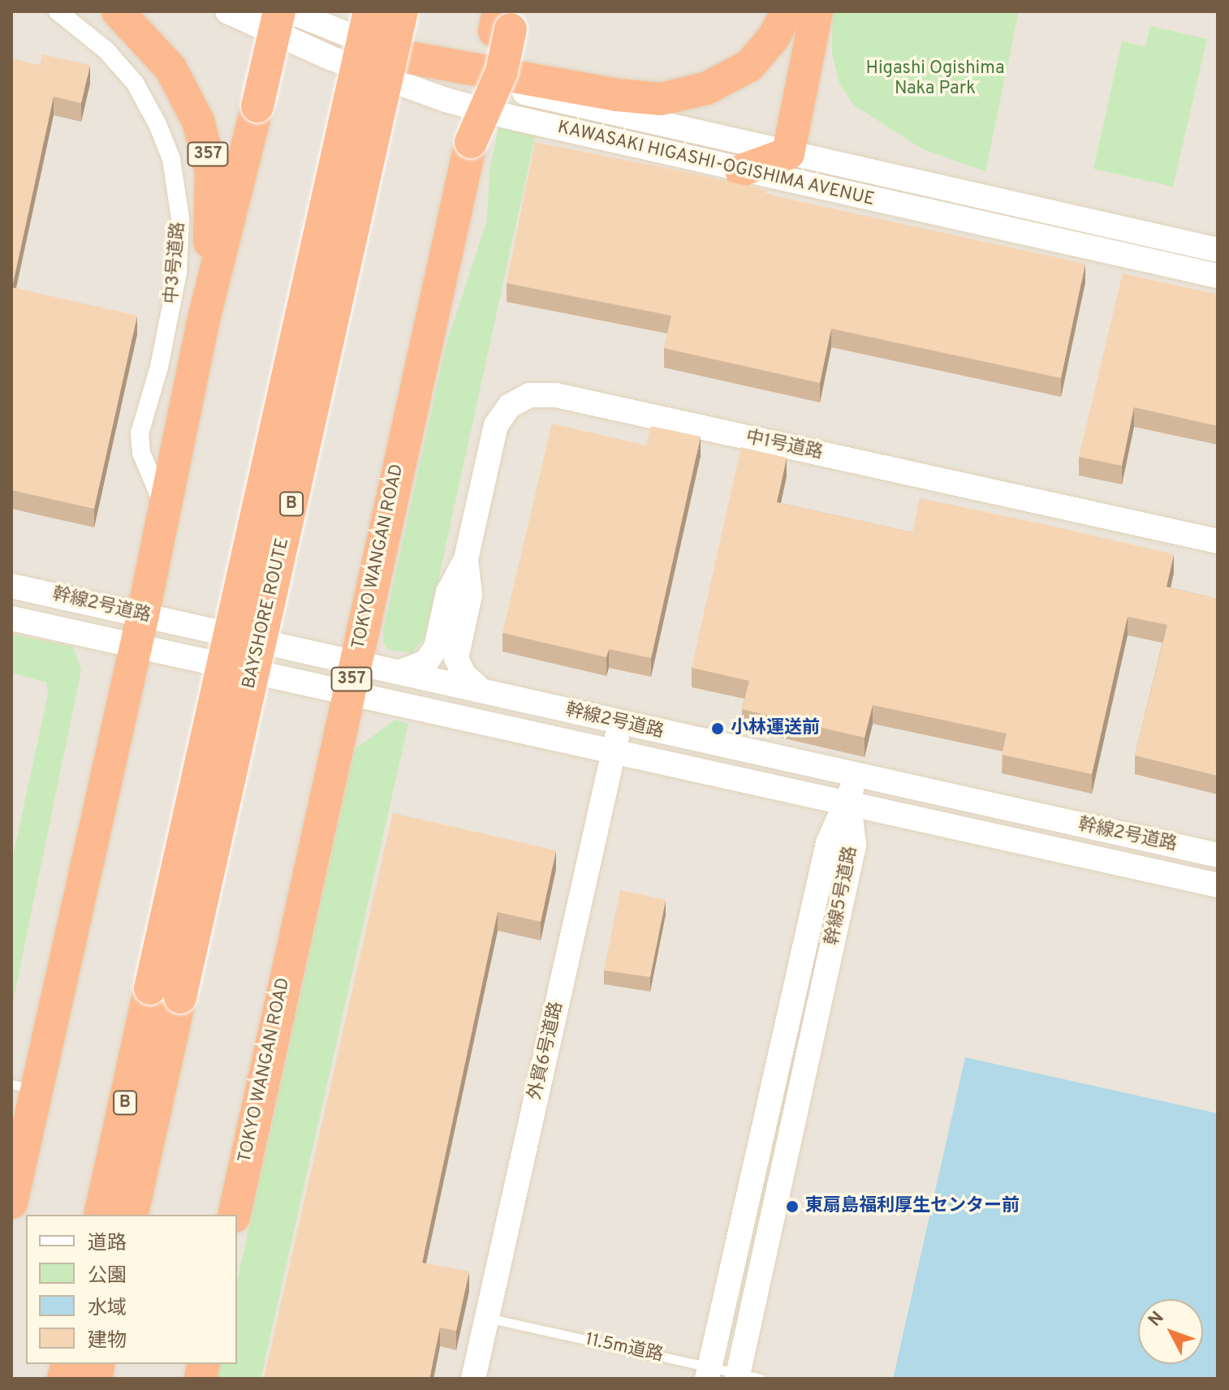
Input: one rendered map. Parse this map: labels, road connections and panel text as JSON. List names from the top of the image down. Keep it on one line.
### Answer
{"streets":{"highway":["357","B","TOKYO WANGAN ROAD","BAYSHORE ROUTE"],"street":["KAWASAKI HIGASHI-OGISHIMA AVENUE","中3号道路","中1号道路","幹線2号道路","幹線5号道路","外貿6号道路"],"lane":["11.5m道路"]},"crossings":[["357","中3号道路"],["357","幹線2号道路"],["中1号道路","幹線2号道路"],["TOKYO WANGAN ROAD","幹線2号道路"],["幹線2号道路","幹線5号道路"],["幹線2号道路","外貿6号道路"],["幹線5号道路","11.5m道路"],["外貿6号道路","11.5m道路"]],"parks":["Higashi Ogishima Naka Park"],"places":["小林運送前","東扇島福利厚生センター前"],"legend":["道路","公園","水域","建物"],"north":"top left"}
